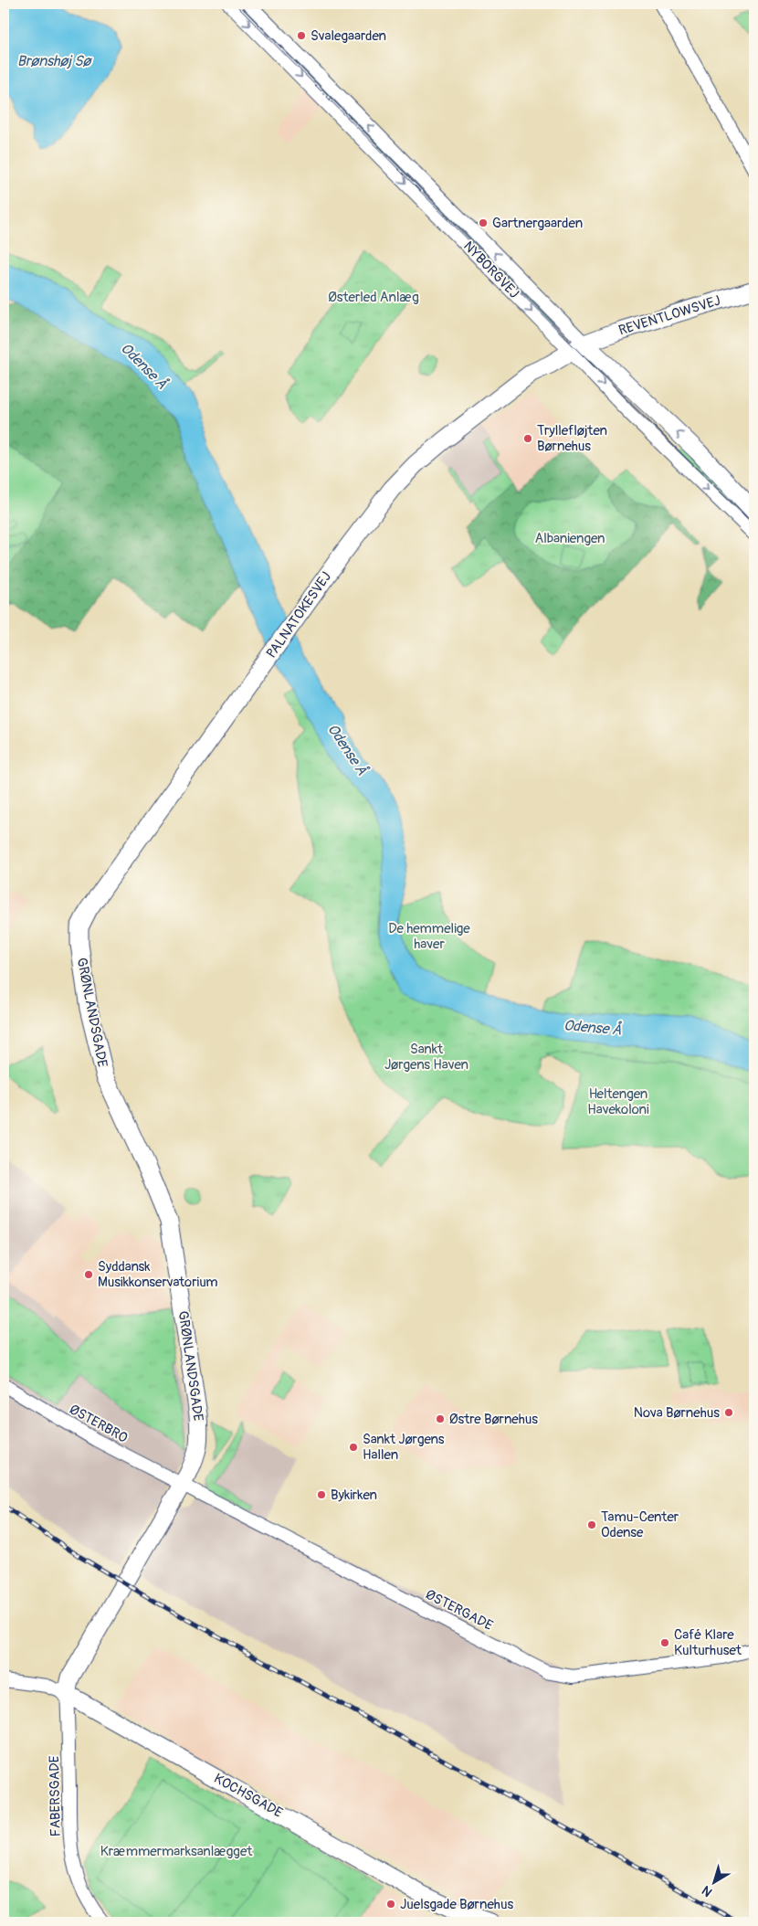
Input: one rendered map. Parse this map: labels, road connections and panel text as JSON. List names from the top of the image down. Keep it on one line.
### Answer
{"streets":{"main road":["NYBORGVEJ","REVENTLOWSVEJ","PALNATOKESVEJ","GRØNLANDSGADE","KOCHSGADE"],"street":["ØSTERBRO","ØSTERGADE","FABERSGADE"]},"crossings":[["NYBORGVEJ","REVENTLOWSVEJ"],["NYBORGVEJ","PALNATOKESVEJ"],["REVENTLOWSVEJ","PALNATOKESVEJ"],["PALNATOKESVEJ","GRØNLANDSGADE"],["GRØNLANDSGADE","ØSTERBRO"],["GRØNLANDSGADE","ØSTERGADE"],["GRØNLANDSGADE","KOCHSGADE"],["GRØNLANDSGADE","FABERSGADE"],["ØSTERBRO","ØSTERGADE"],["KOCHSGADE","FABERSGADE"]],"water":["Brønshøj Sø","Odense Å"],"parks":["Østerled Anlæg","Albaniengen","De hemmelige haver","Sankt Jørgens Haven","Heltengen Havekoloni","Kræmmermarksanlægget"],"places":["Svalegaarden","Gartnergaarden","Tryllefløjten Børnehus","Syddansk Musikkonservatorium","Nova Børnehus","Østre Børnehus","Sankt Jørgens Hallen","Bykirken","Tamu-Center Odense","Café Klare Kulturhuset","Juelsgade Børnehus"],"north":"bottom left"}
